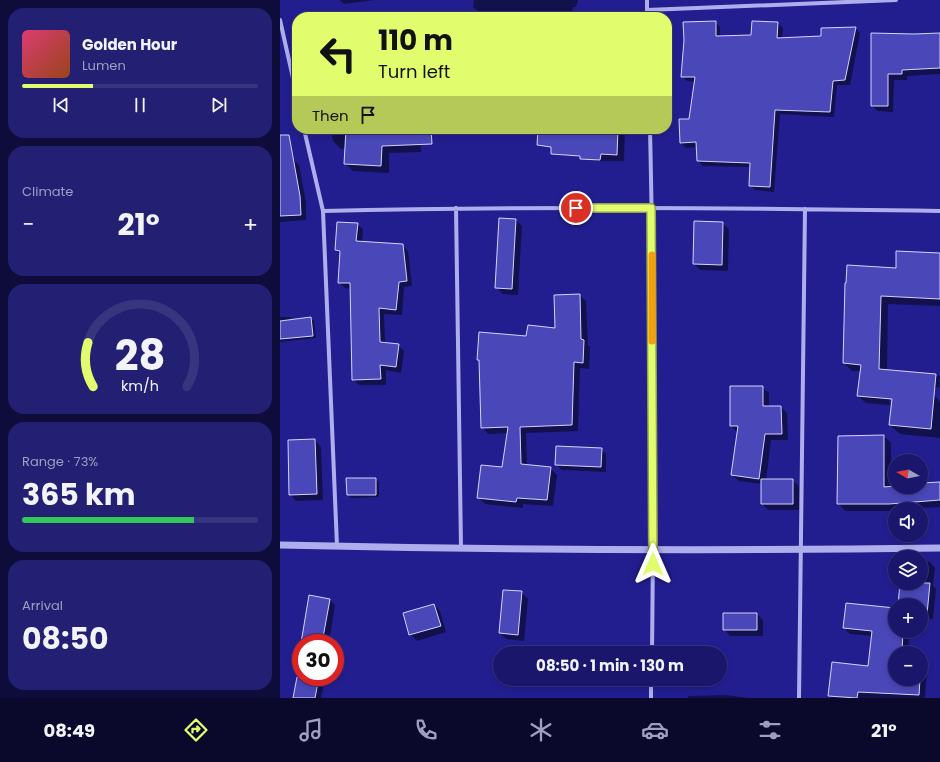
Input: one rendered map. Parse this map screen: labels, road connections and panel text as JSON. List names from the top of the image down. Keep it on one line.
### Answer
{"north":"left","page":{"turn":["110 m","Turn left"],"song":["Golden Hour","Lumen"],"then":"Then","tile":["Climate",["Range · 73%","365 km"],["Arrival","08:50"]],"heat":["−","21°","+"],"map_buttons":["+","−"],"limit":"30","trip":"08:50 · 1 min · 130 m","tabs":["08:49","21°"],"gauge":["28","km/h"]}}
